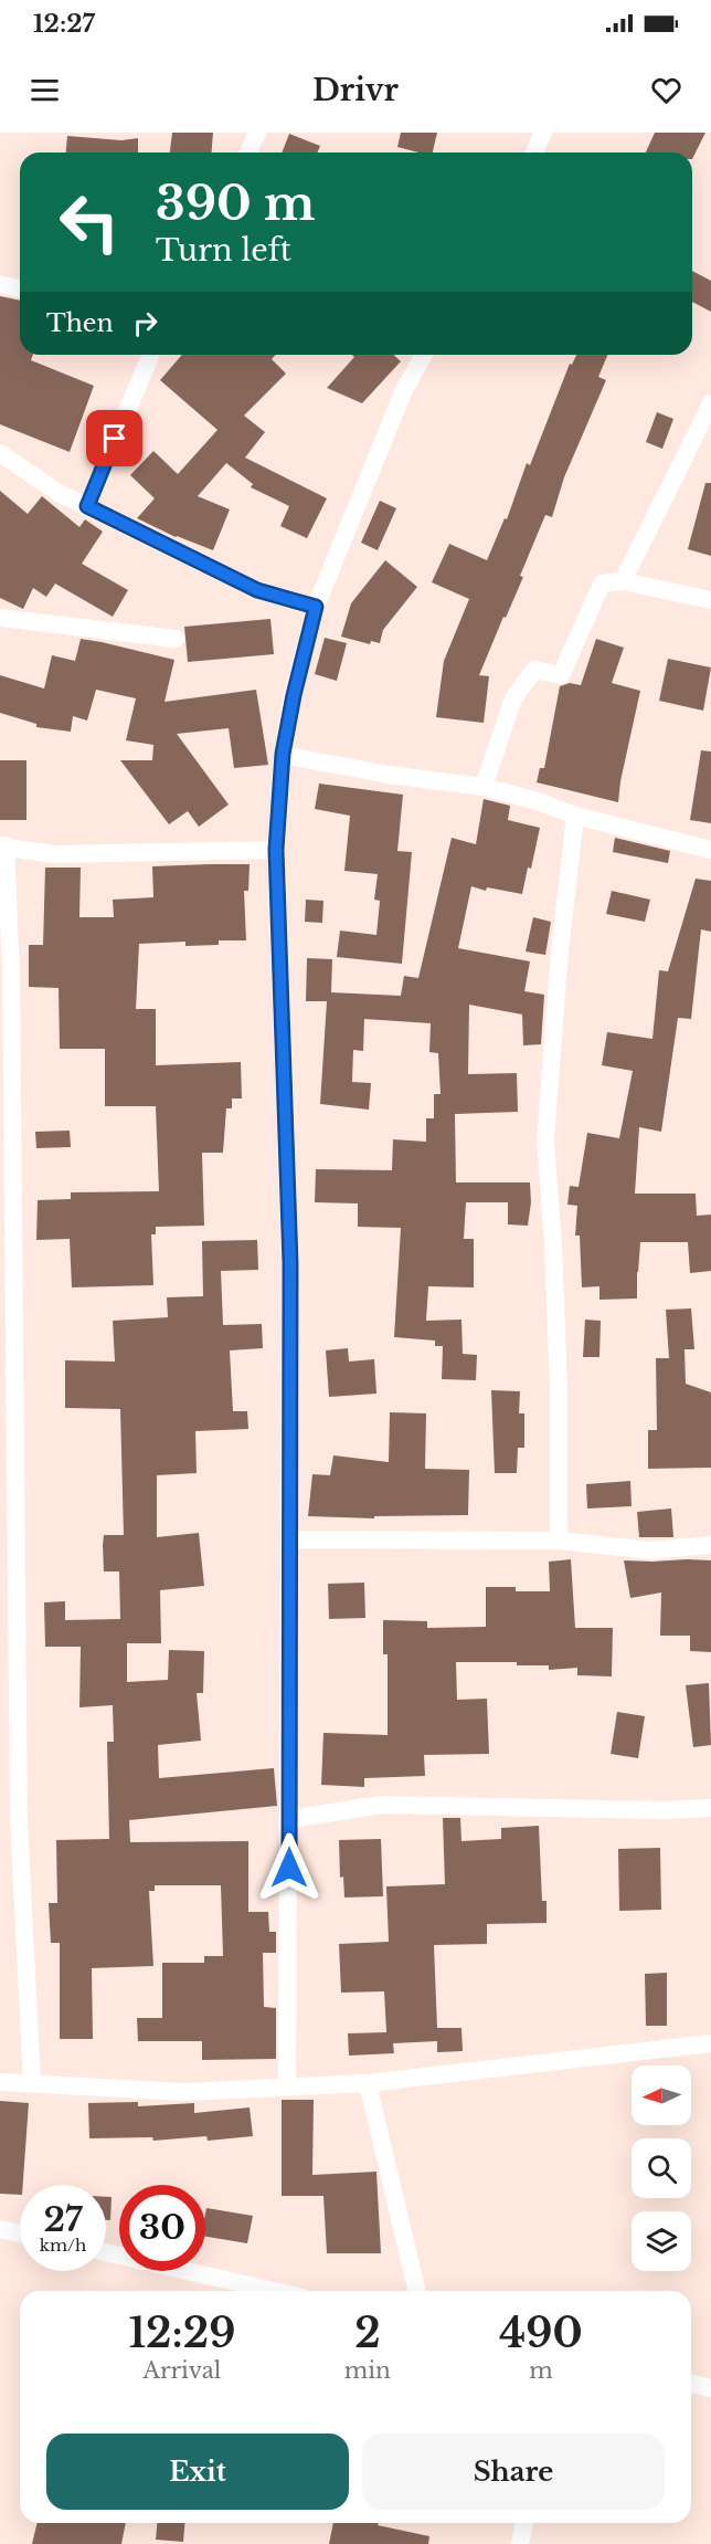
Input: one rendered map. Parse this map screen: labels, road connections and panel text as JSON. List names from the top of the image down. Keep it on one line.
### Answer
{"north":"left","page":{"status":"12:27","header":"Drivr","turn":["390 m","Turn left"],"then":"Then","speed":"27 km/h","limit":"30","eta":["12:29","Arrival","2","min","490","m"],"buttons":["Exit","Share"]}}
